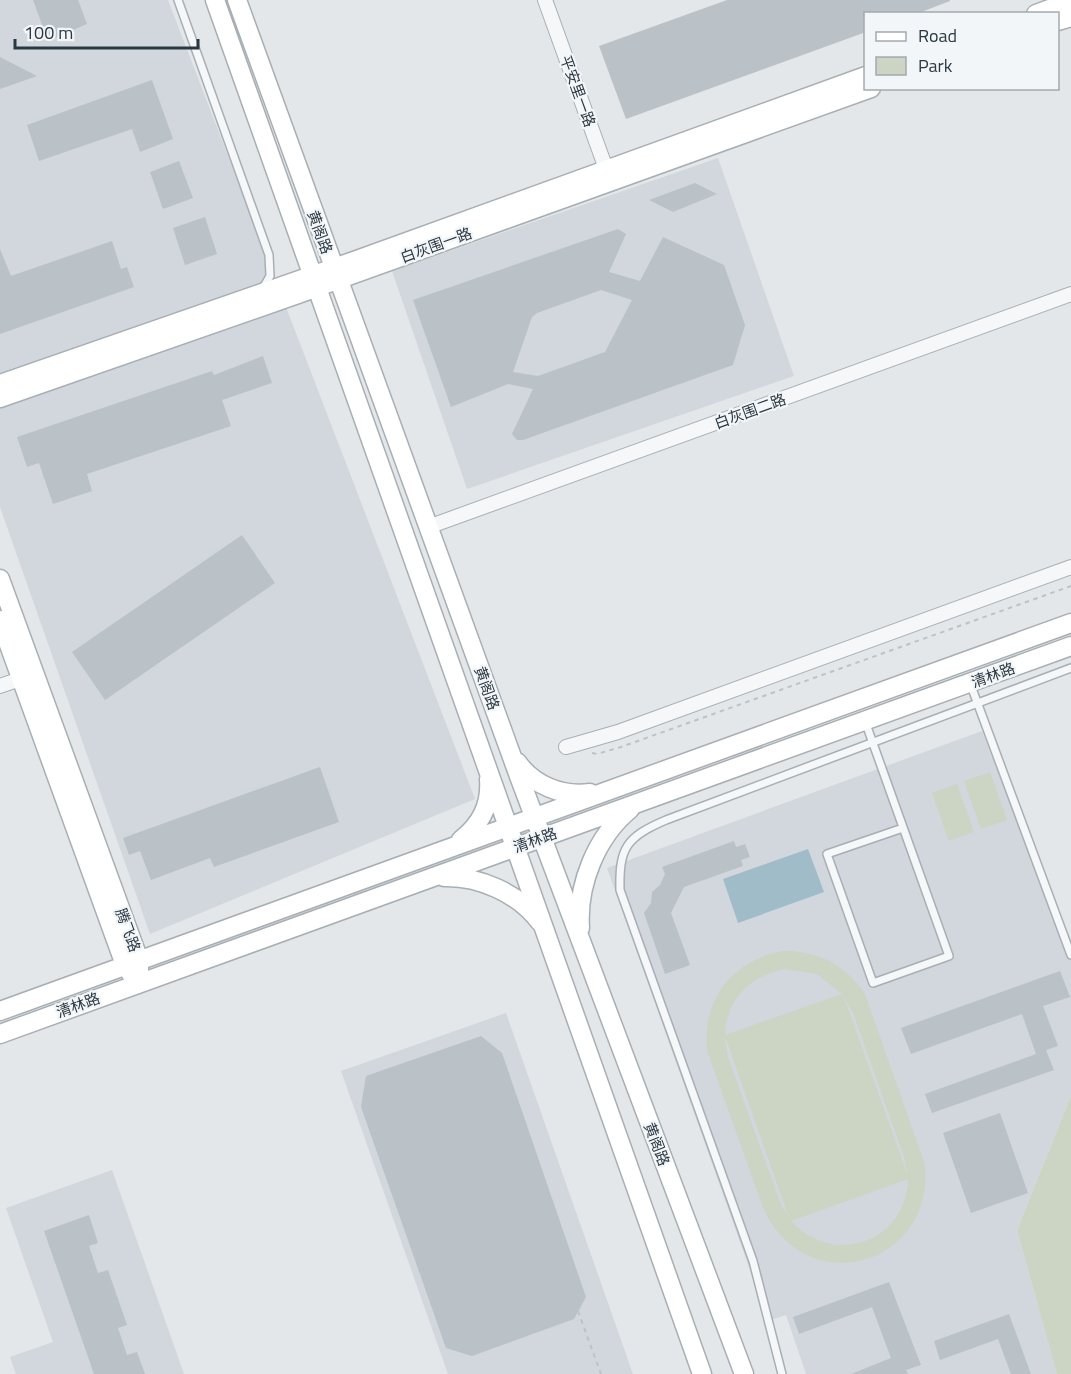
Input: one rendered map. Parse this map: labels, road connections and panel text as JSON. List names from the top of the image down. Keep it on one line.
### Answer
{"streets":{"main road":["黄阁路","白灰围一路","清林路","腾飞路"],"street":["平安里一路","白灰围二路"]},"crossings":[["平安里一路","白灰围一路"],["黄阁路","白灰围一路"],["黄阁路","白灰围二路"],["黄阁路","清林路"],["清林路","腾飞路"]],"legend":["Road","Park"],"scale_bar":"100 m"}
